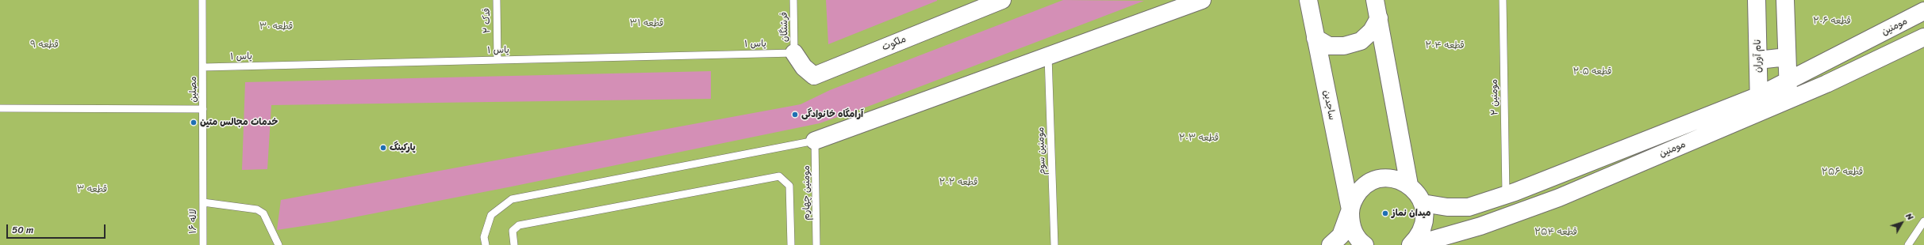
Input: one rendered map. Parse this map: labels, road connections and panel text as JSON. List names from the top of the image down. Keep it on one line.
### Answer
{"streets":{"street":["مومنین","ملکوت","نام آوران","ساجدین"],"lane":["فدک ۲","فرشتگان","یاس ۱","مصلین","مومنین ۲","مومنین سوم","مومنین چهارم","لاله ۱۶"]},"crossings":[["فدک ۲","یاس ۱"],["فرشتگان","ملکوت"],["فرشتگان","یاس ۱"],["مومنین","نام آوران"],["مومنین","مومنین ۲"],["ملکوت","یاس ۱"],["یاس ۱","مصلین"],["مصلین","لاله ۱۶"]],"parks":["قطعه ۲۰۶","قطعه ۳۱","قطعه ۳۰","قطعه ۹","قطعه ۲۰۴","قطعه ۲۰۵","قطعه ۲۰۳","قطعه ۲۵۶","قطعه ۲۰۲","قطعه ۳","قطعه ۲۵۴"],"places":["آرامگاه خانوادگی","خدمات مجالس متین","پارکینگ","میدان نماز"],"scale_bar":"50 m","north":"top right"}
